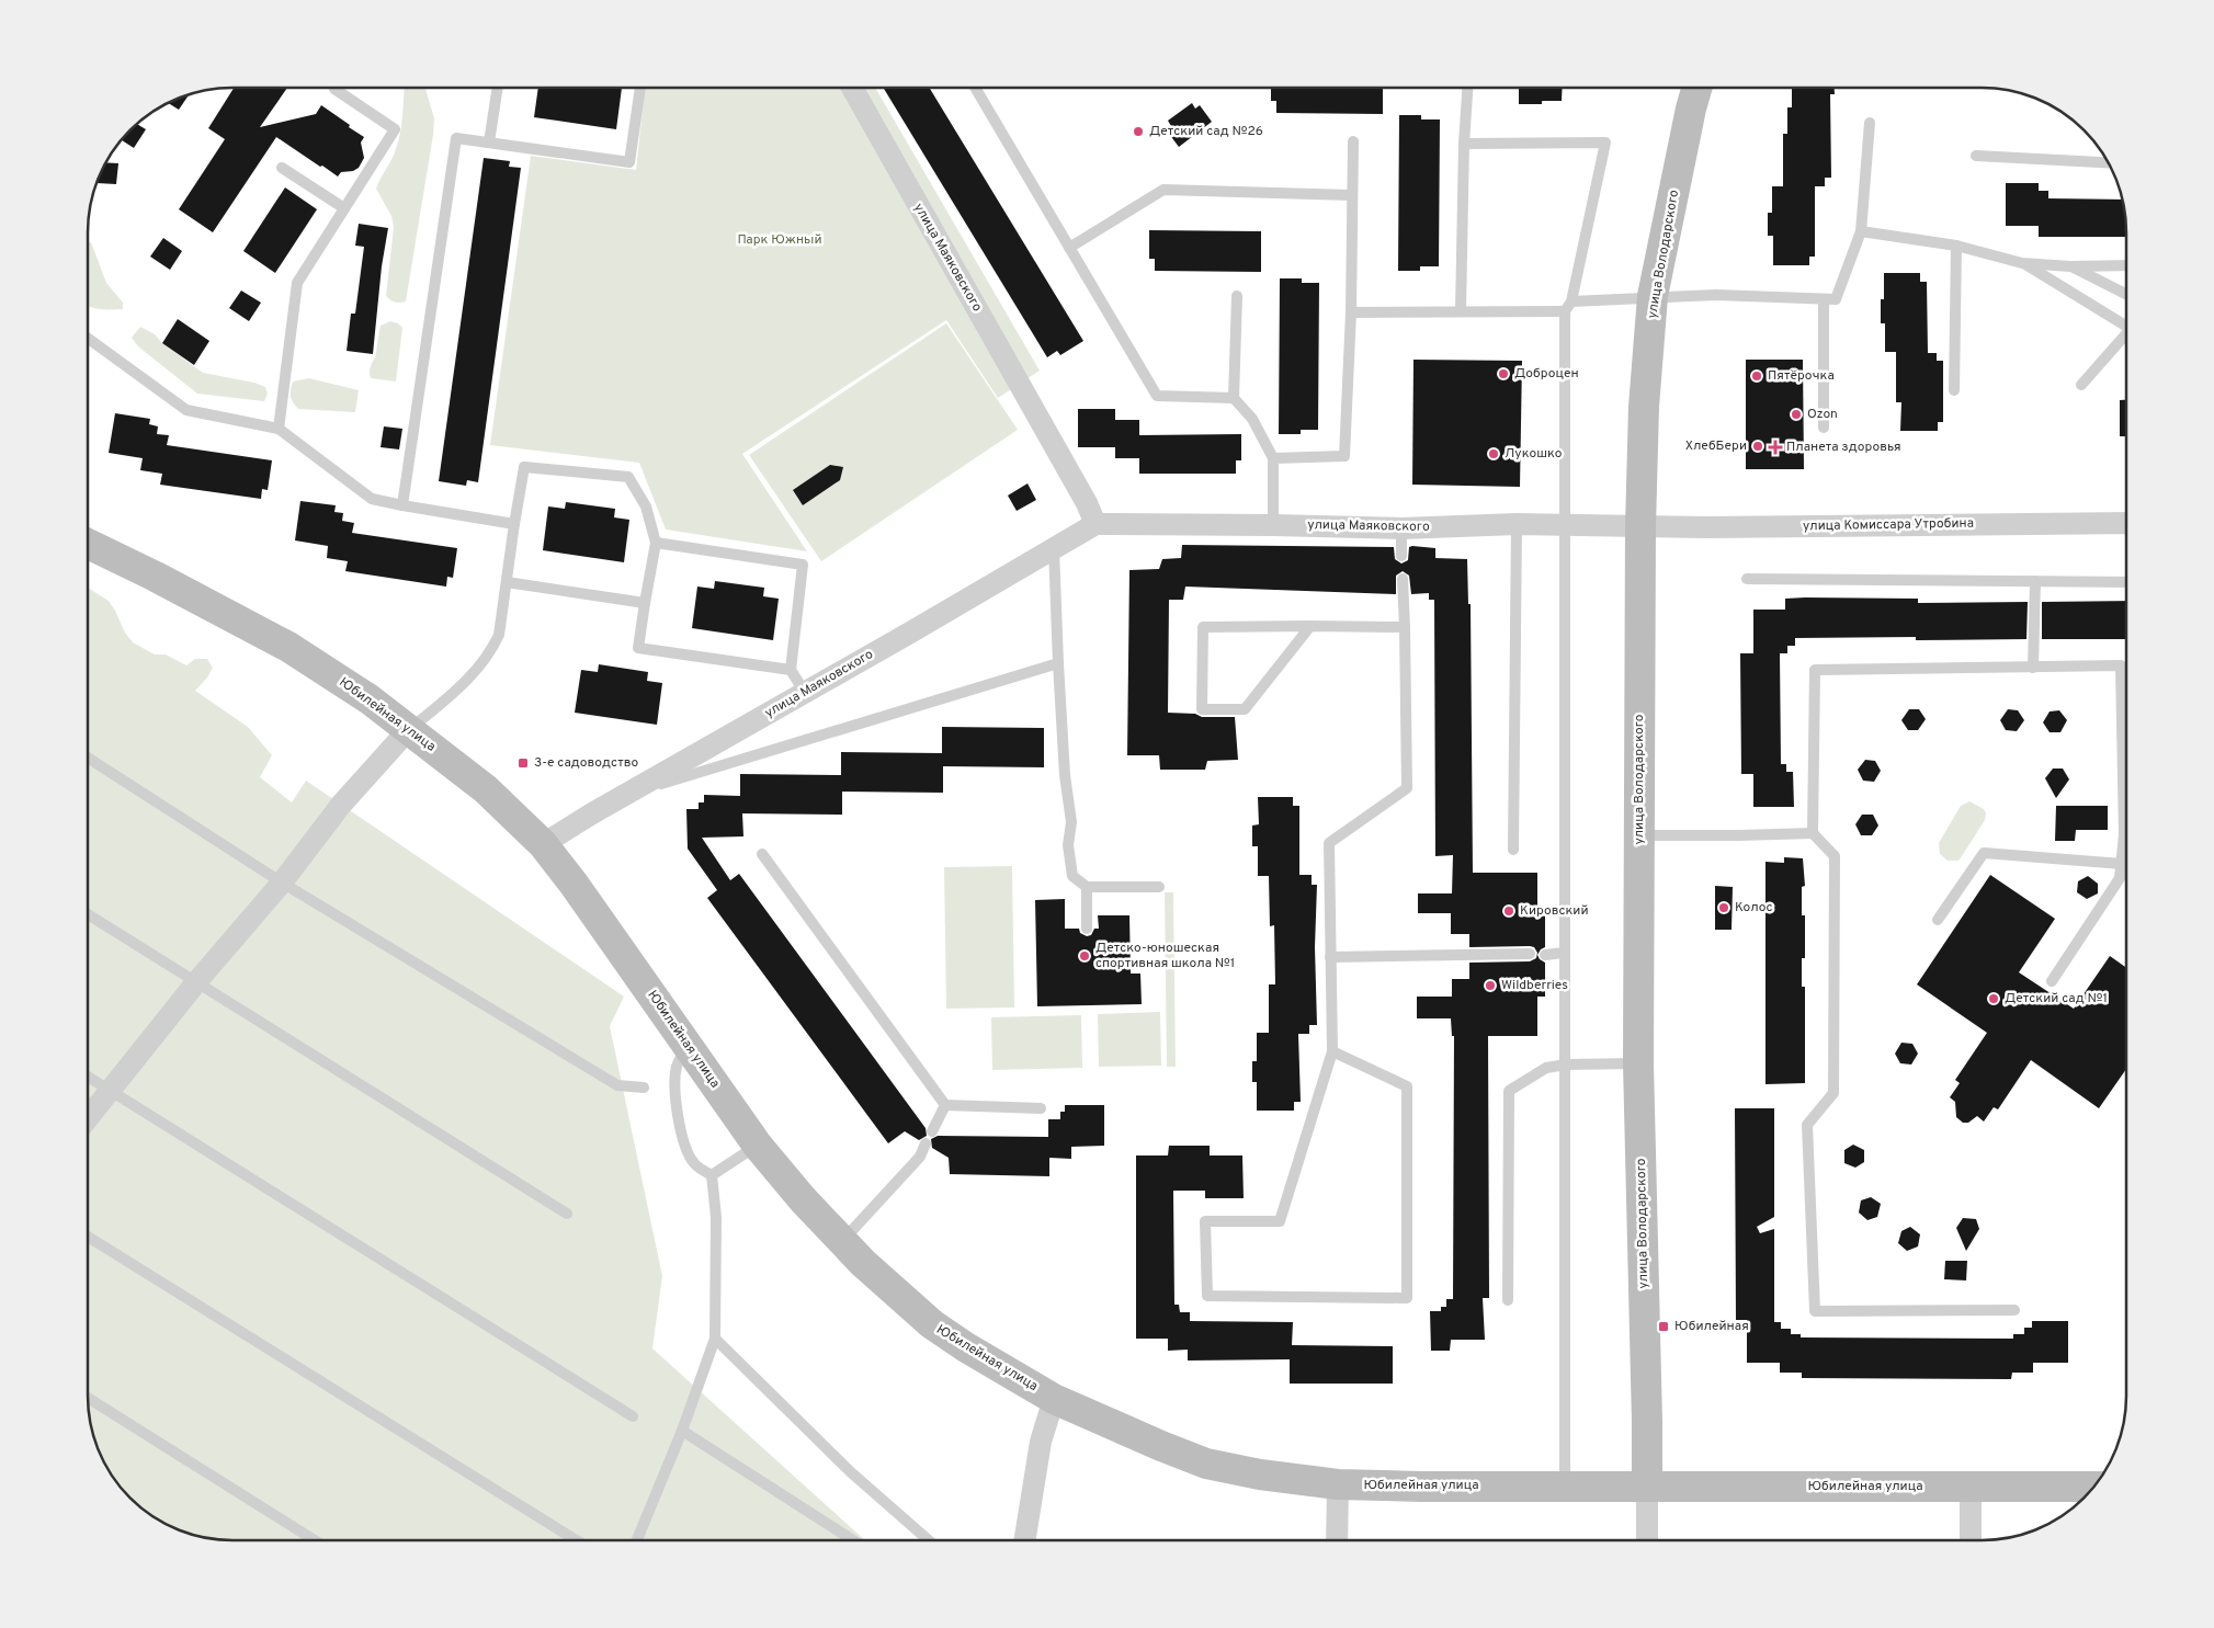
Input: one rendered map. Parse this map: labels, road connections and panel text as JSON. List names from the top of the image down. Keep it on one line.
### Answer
{"streets":{"street":["улица Володарского","улица Маяковского","улица Комиссара Утробина","Юбилейная улица"]},"crossings":[["улица Володарского","улица Маяковского"],["улица Володарского","улица Комиссара Утробина"],["улица Володарского","Юбилейная улица"],["улица Маяковского","улица Комиссара Утробина"],["улица Маяковского","Юбилейная улица"]],"parks":["Парк Южный"],"places":{"other":["Детский сад №26","Доброцен","Пятёрочка","Ozon","ХлебБери","Лукошко","Колос","Кировский","Детско-юношеская спортивная школа №1","Wildberries","Детский сад №1"],"health":["Планета здоровья"],"transit":["3-е садоводство","Юбилейная"]}}
